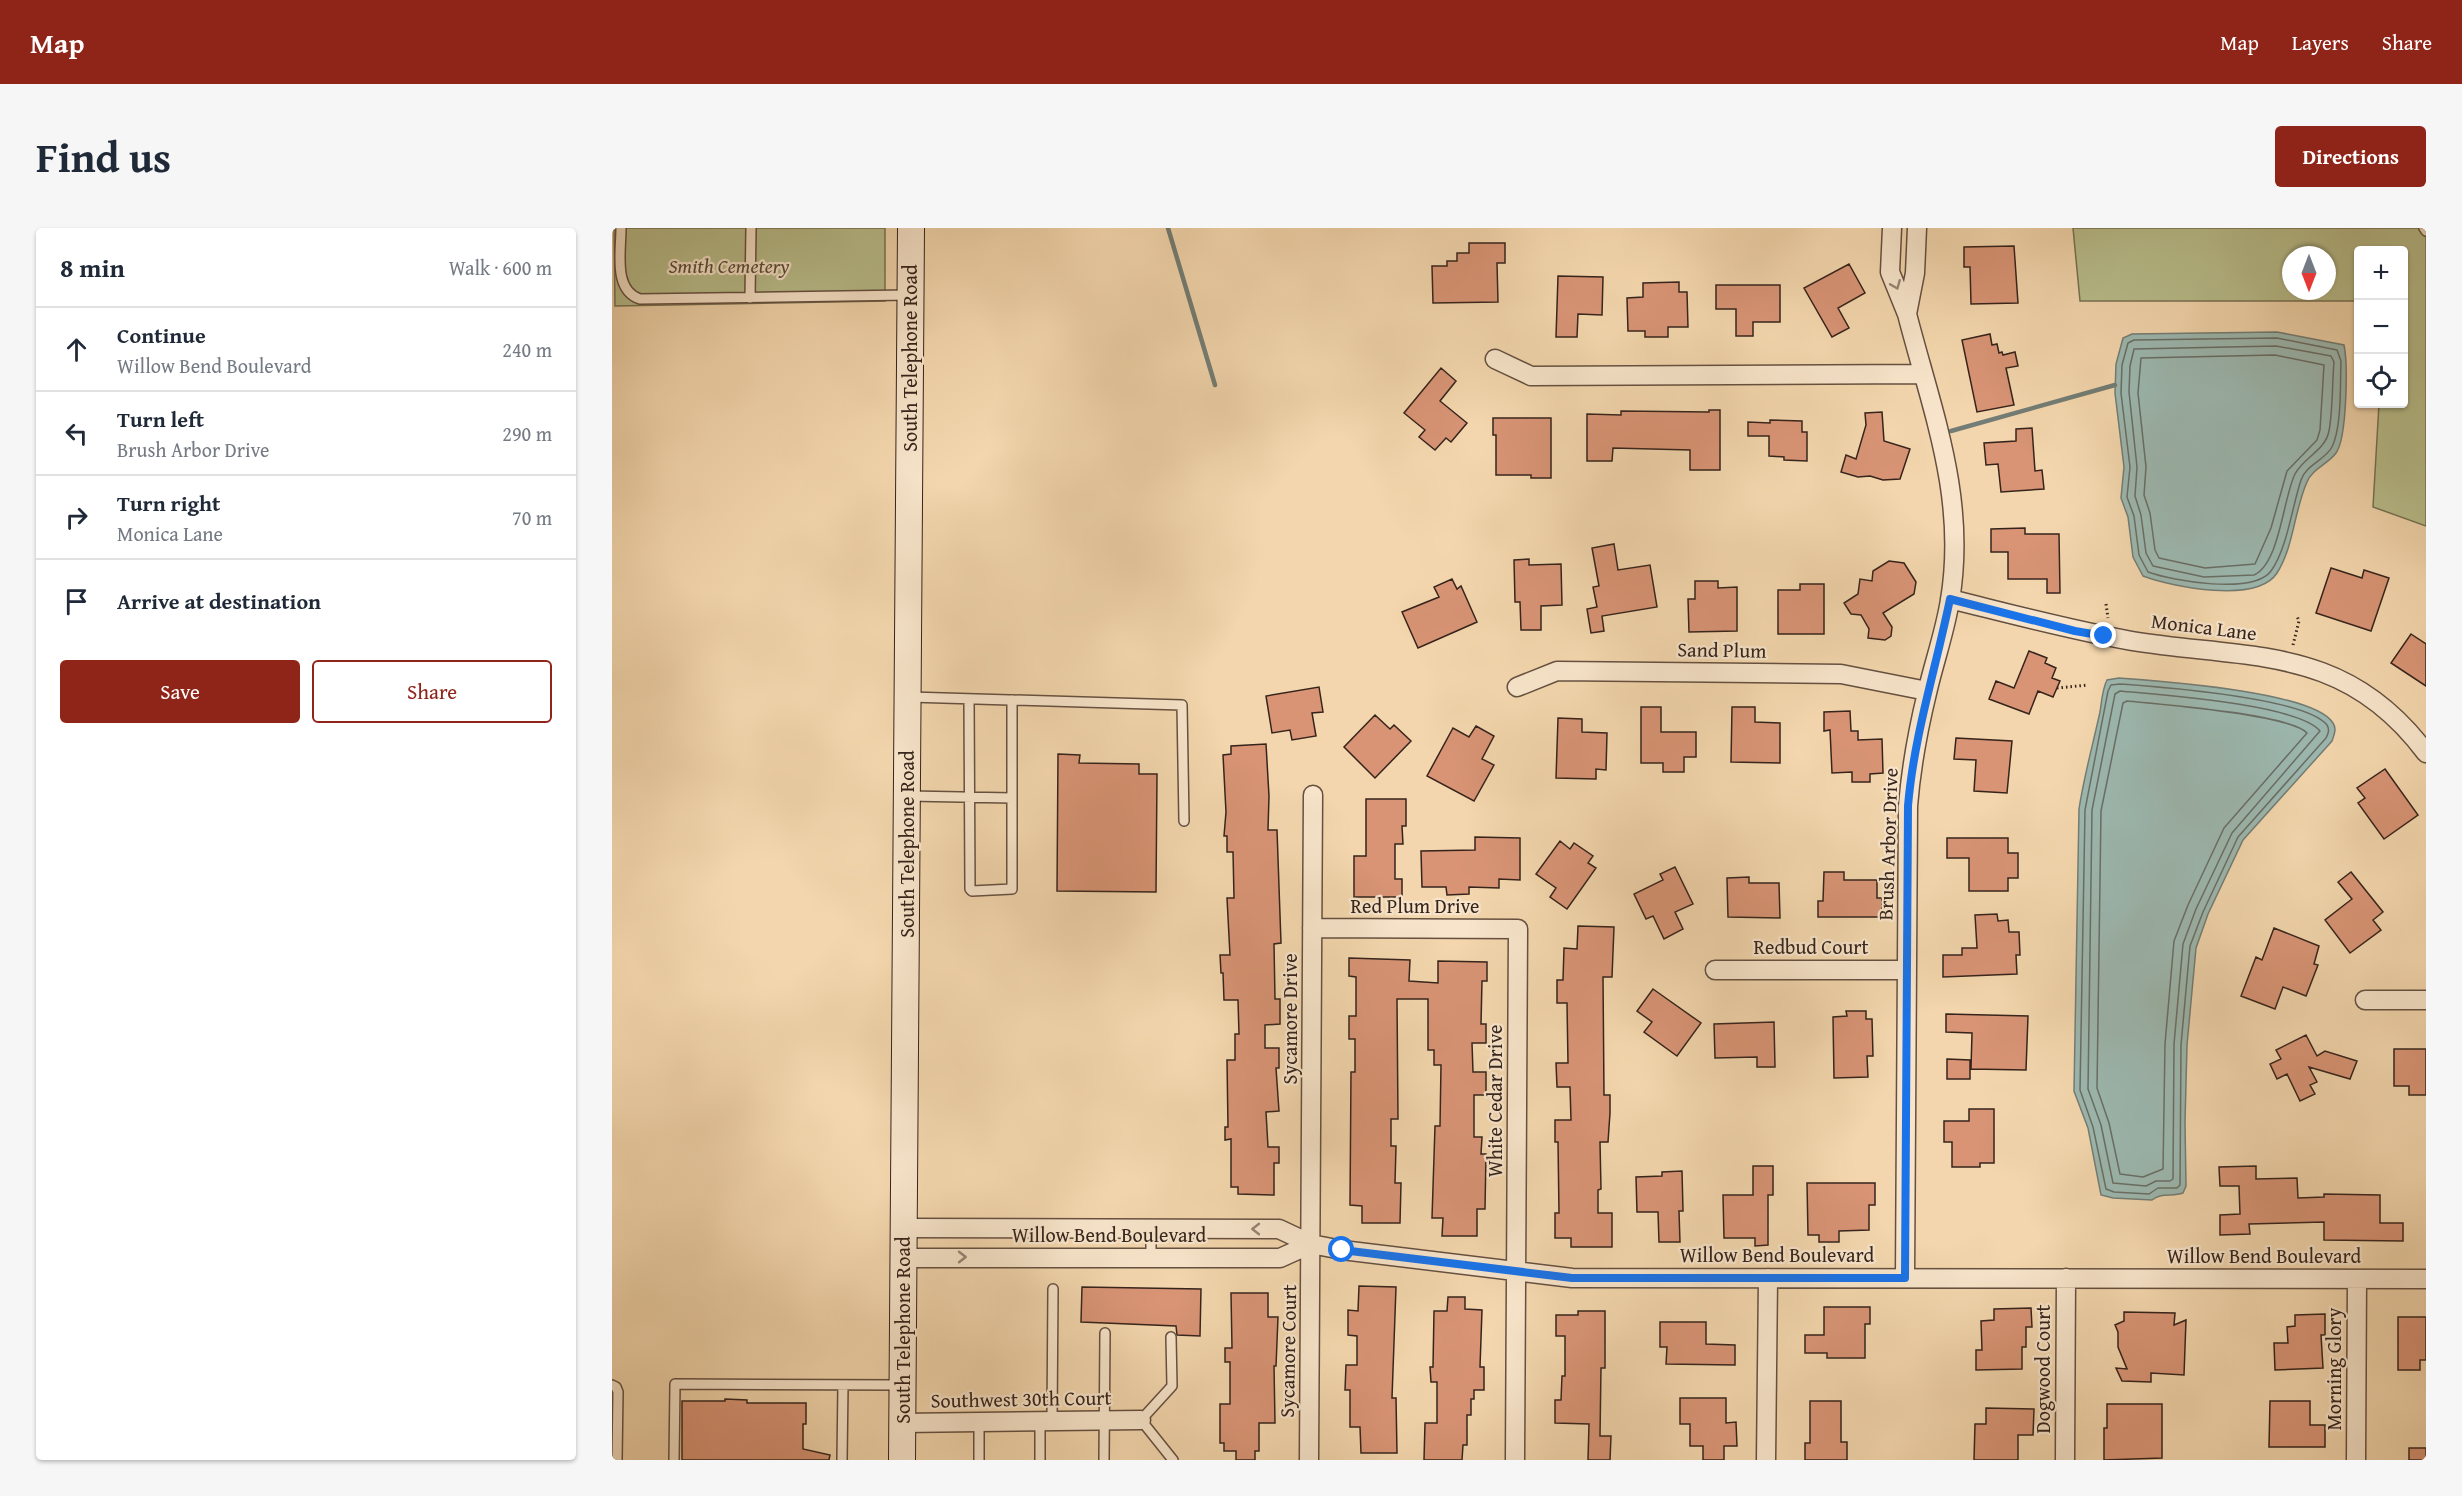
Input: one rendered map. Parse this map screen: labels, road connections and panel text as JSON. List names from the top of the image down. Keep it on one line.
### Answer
{"streets":{"main road":["South Telephone Road"],"street":["Monica Lane","Sand Plum","Brush Arbor Drive","Red Plum Drive","Redbud Court","Sycamore Drive","White Cedar Drive","Willow Bend Boulevard","Sycamore Court","Dogwood Court","Morning Glory","Southwest 30th Court"]},"crossings":[["South Telephone Road","Willow Bend Boulevard"],["South Telephone Road","Southwest 30th Court"],["Monica Lane","Brush Arbor Drive"],["Sand Plum","Brush Arbor Drive"],["Brush Arbor Drive","Redbud Court"],["Brush Arbor Drive","Willow Bend Boulevard"],["Red Plum Drive","Sycamore Drive"],["Red Plum Drive","White Cedar Drive"],["Sycamore Drive","Willow Bend Boulevard"],["Sycamore Drive","Sycamore Court"],["White Cedar Drive","Willow Bend Boulevard"],["Willow Bend Boulevard","Sycamore Court"],["Willow Bend Boulevard","Dogwood Court"],["Willow Bend Boulevard","Morning Glory"]],"parks":["Smith Cemetery"],"north":"bottom","page":{"header":"Map","nav":["Map","Layers","Share"],"title":"Find us","buttons":["Directions",["Save","Share"]],"heading":["8 min","Walk · 600 m"],"map_buttons":["+","−"],"list":[["Continue","Willow Bend Boulevard","240 m"],["Turn left","Brush Arbor Drive","290 m"],["Turn right","Monica Lane","70 m"],"Arrive at destination"]}}
